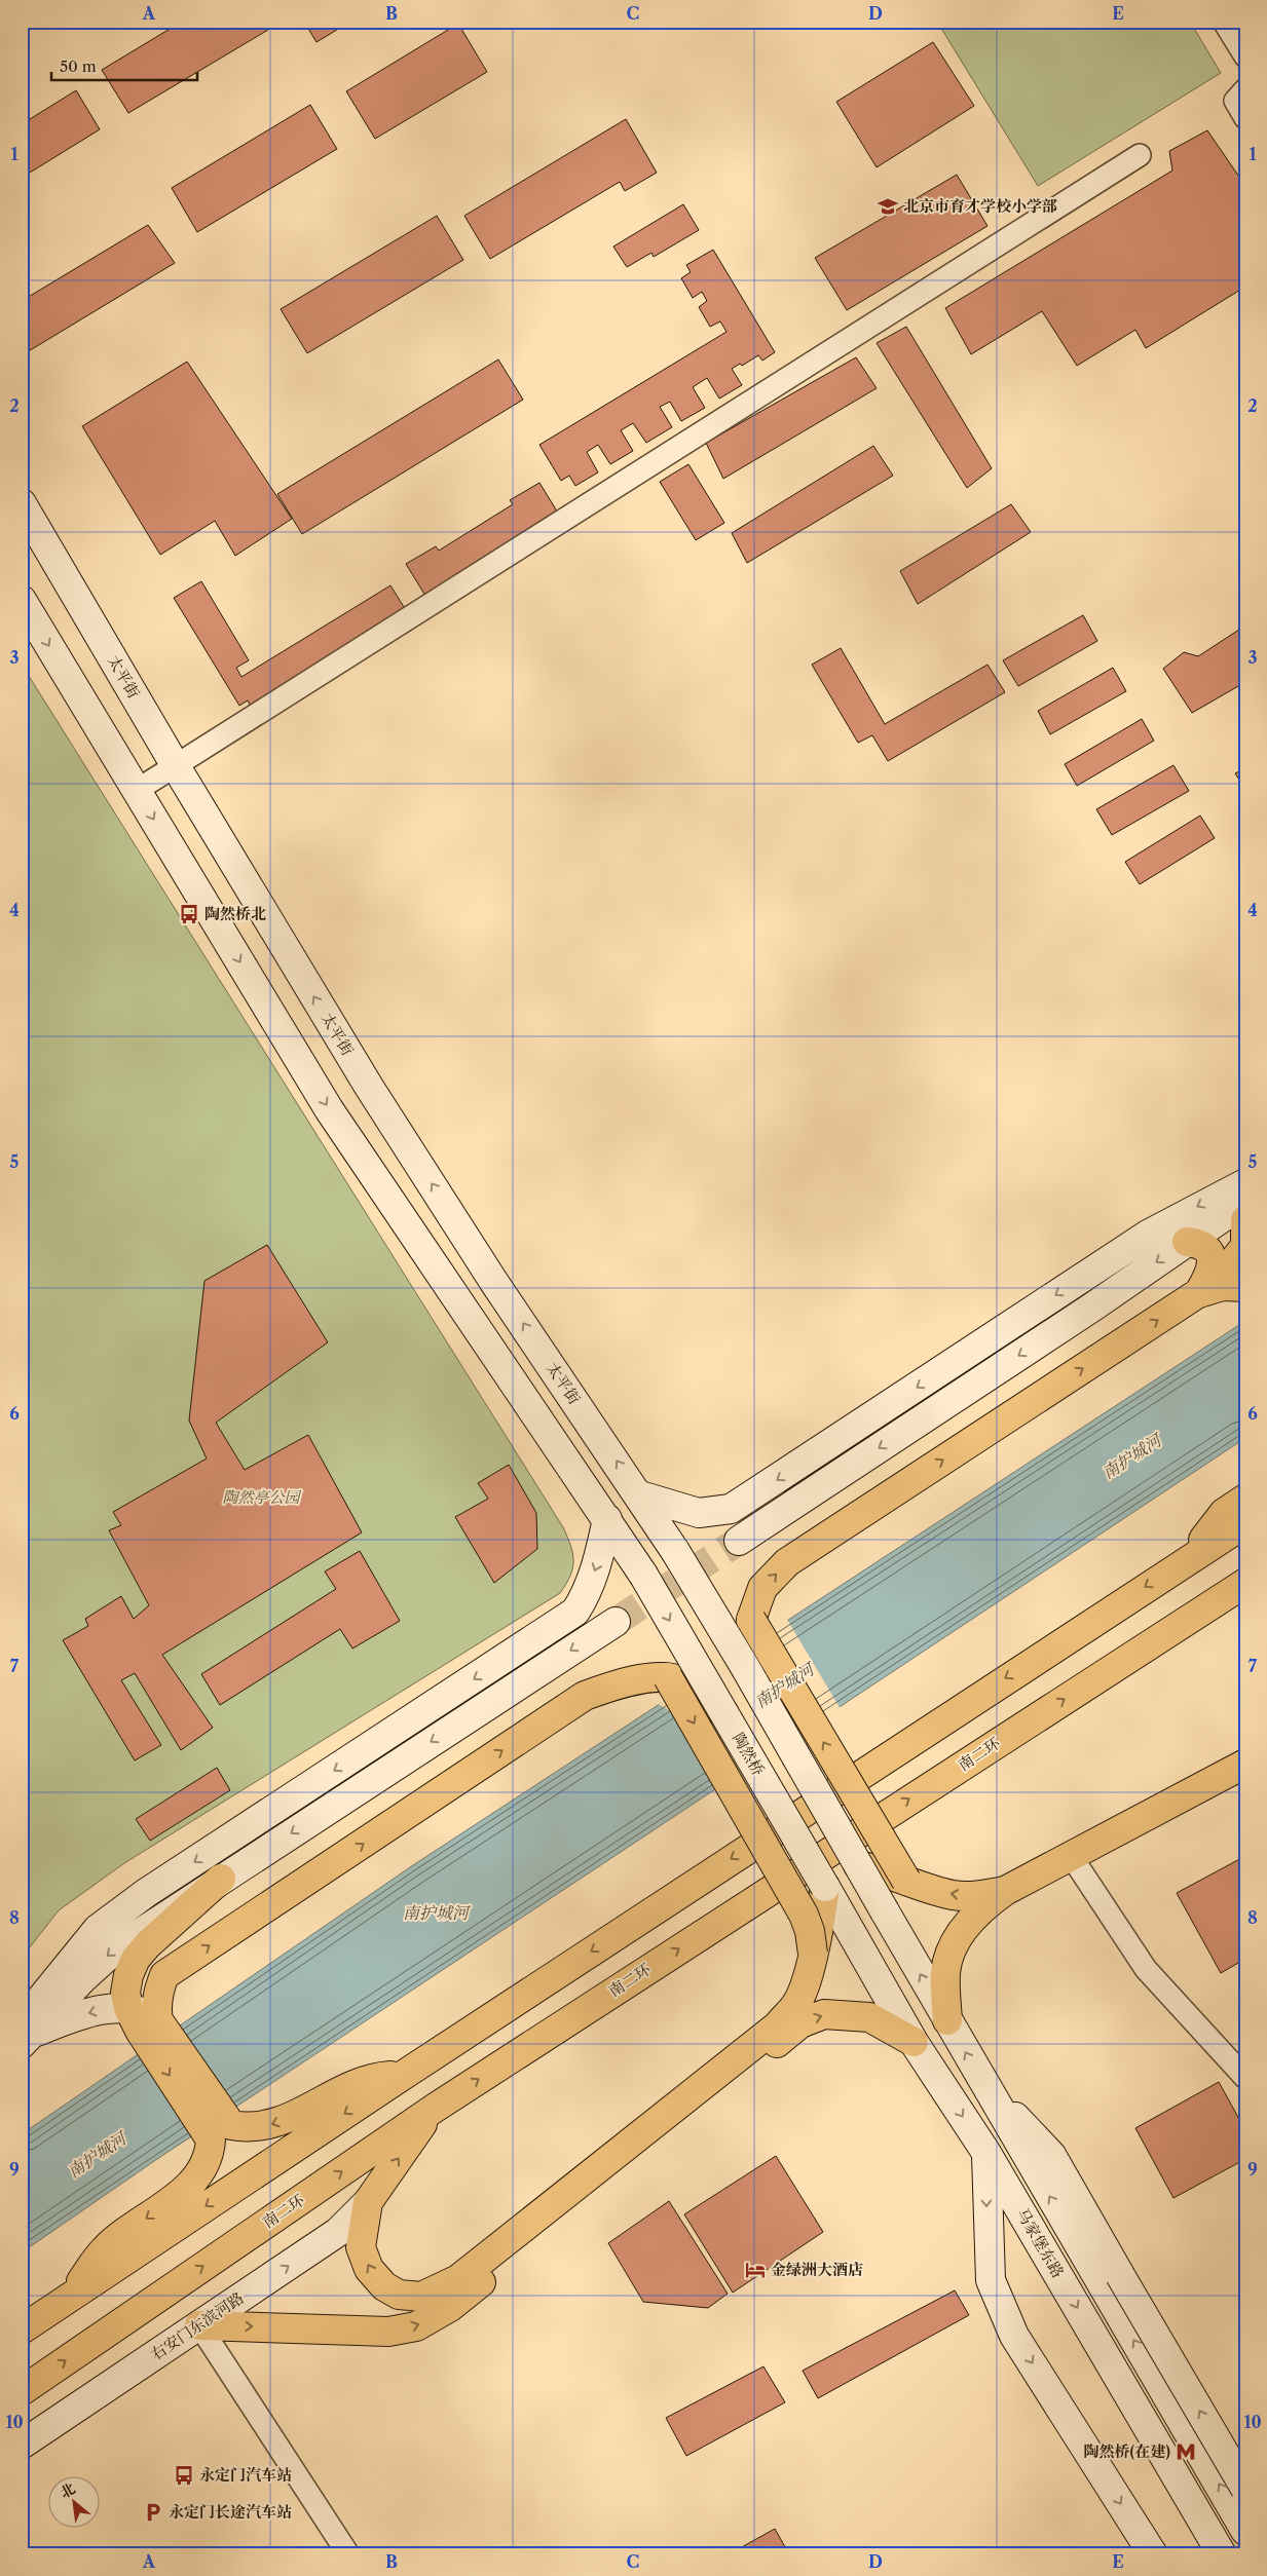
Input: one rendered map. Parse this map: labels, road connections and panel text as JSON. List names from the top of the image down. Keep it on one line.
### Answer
{"streets":{"highway":["南二环"],"main road":["太平街","陶然桥","马家堡东路","右安门东滨河路"]},"crossings":[["陶然桥","马家堡东路"]],"one_way":["陶然桥","右安门东滨河路"],"water":["南护城河"],"parks":["陶然亭公园"],"places":{"school or university":["北京市育才学校小学部"],"bus stop":["陶然桥北","永定门汽车站"],"hotel":["金绿洲大酒店"],"metro station":["陶然桥(在建)"],"parking":["永定门长途汽车站"]},"scale_bar":"50 m","north":"top left","grid":{"columns":["A","B","C","D","E"],"rows":["1","2","3","4","5","6","7","8","9","10"]}}
